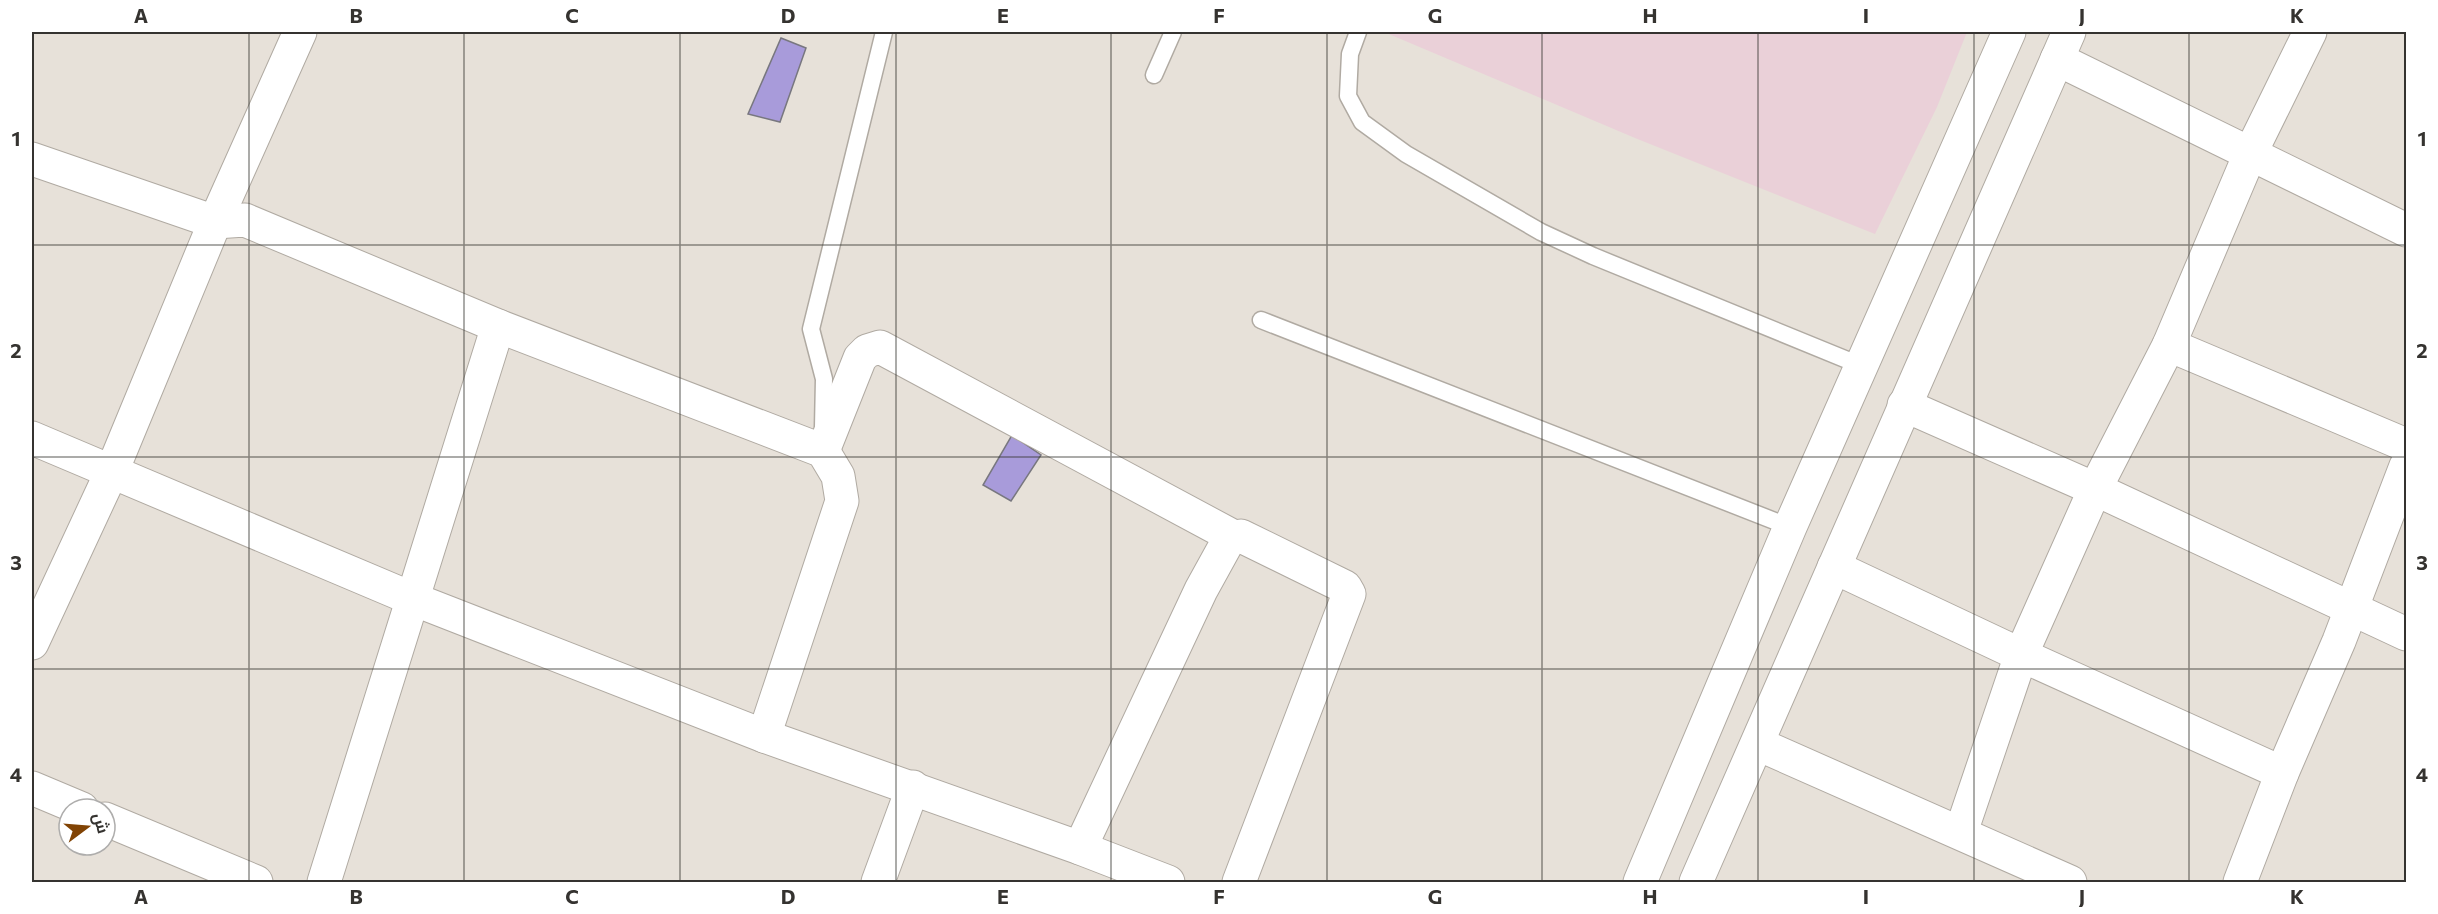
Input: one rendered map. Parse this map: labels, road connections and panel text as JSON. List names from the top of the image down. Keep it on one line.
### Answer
{"north":"right","grid":{"columns":["A","B","C","D","E","F","G","H","I","J","K"],"rows":["1","2","3","4"]}}
